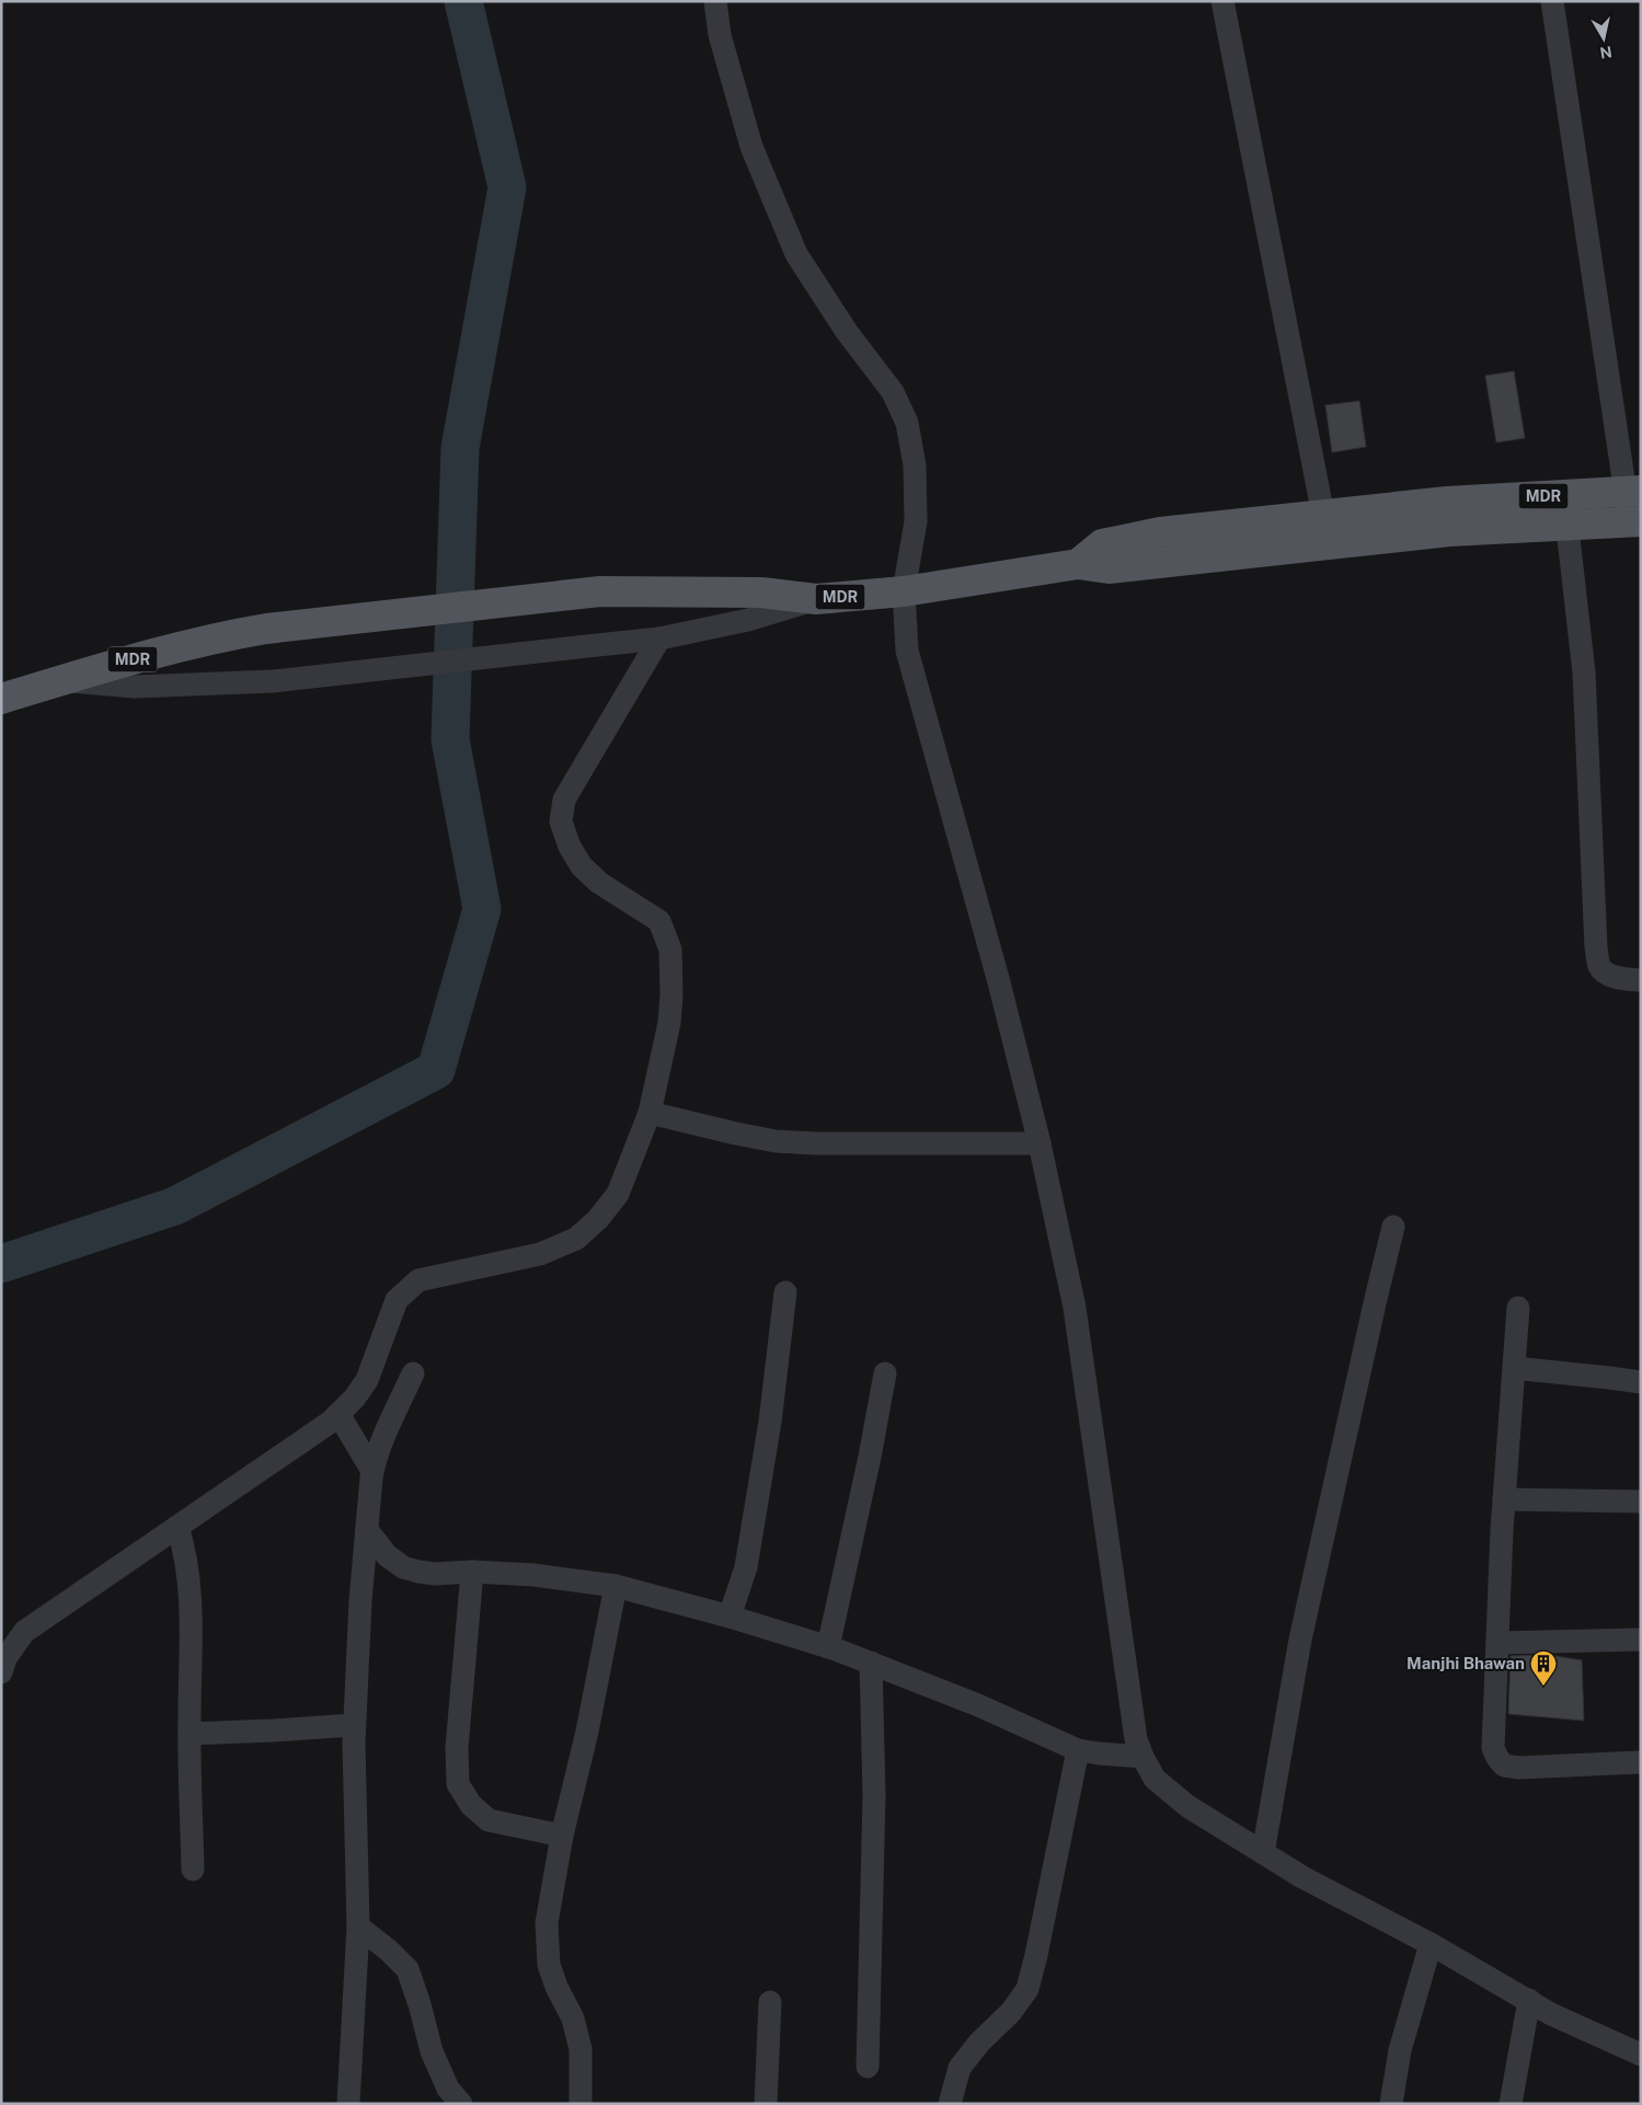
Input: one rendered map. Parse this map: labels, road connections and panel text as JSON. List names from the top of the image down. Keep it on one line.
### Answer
{"streets":{"main road":["MDR"]},"places":{"building":["Manjhi Bhawan"]},"north":"bottom"}
